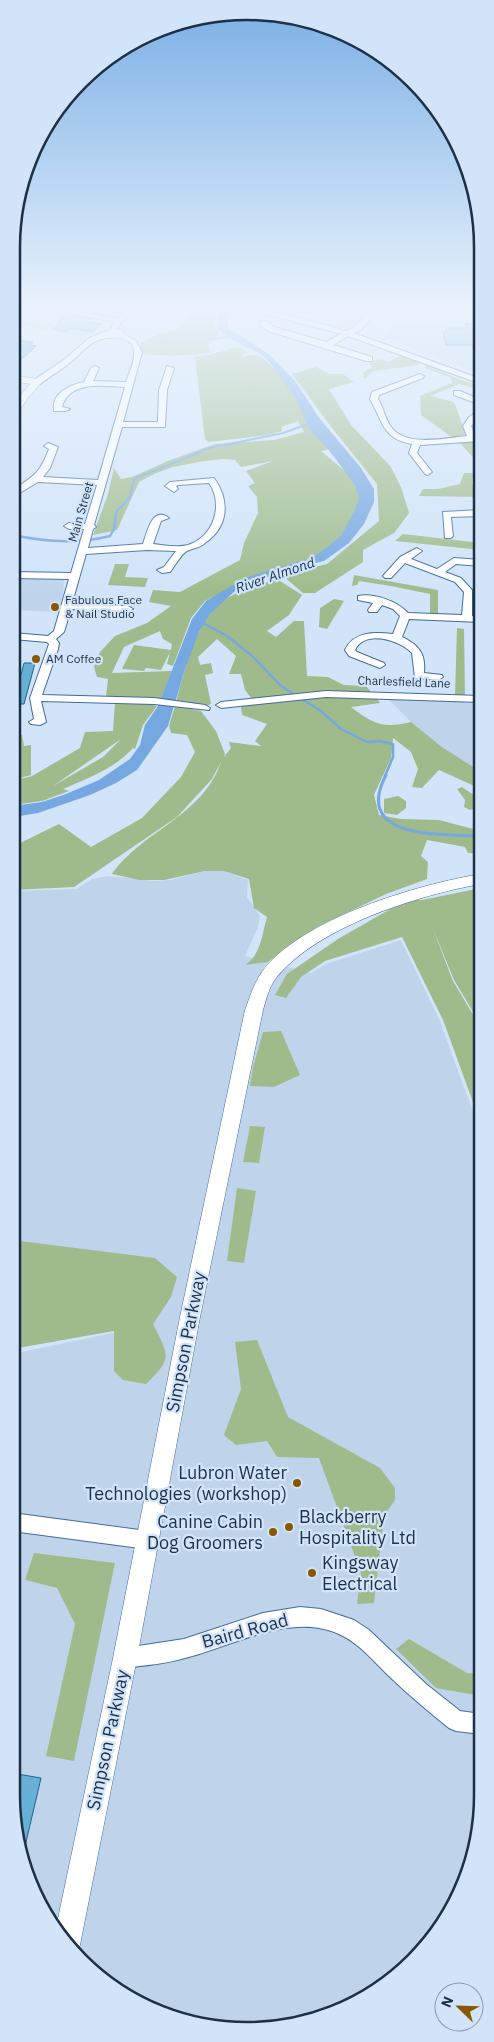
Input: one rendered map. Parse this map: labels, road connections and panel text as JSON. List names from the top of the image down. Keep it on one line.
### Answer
{"streets":{"main road":["Simpson Parkway"],"street":["Main Street","Charlesfield Lane","Baird Road"]},"crossings":[["Simpson Parkway","Baird Road"]],"water":["River Almond"],"places":["Fabulous Face & Nail Studio","AM Coffee","Lubron Water Technologies (workshop)","Blackberry Hospitality Ltd","Canine Cabin Dog Groomers","Kingsway Electrical"],"north":"top left"}
